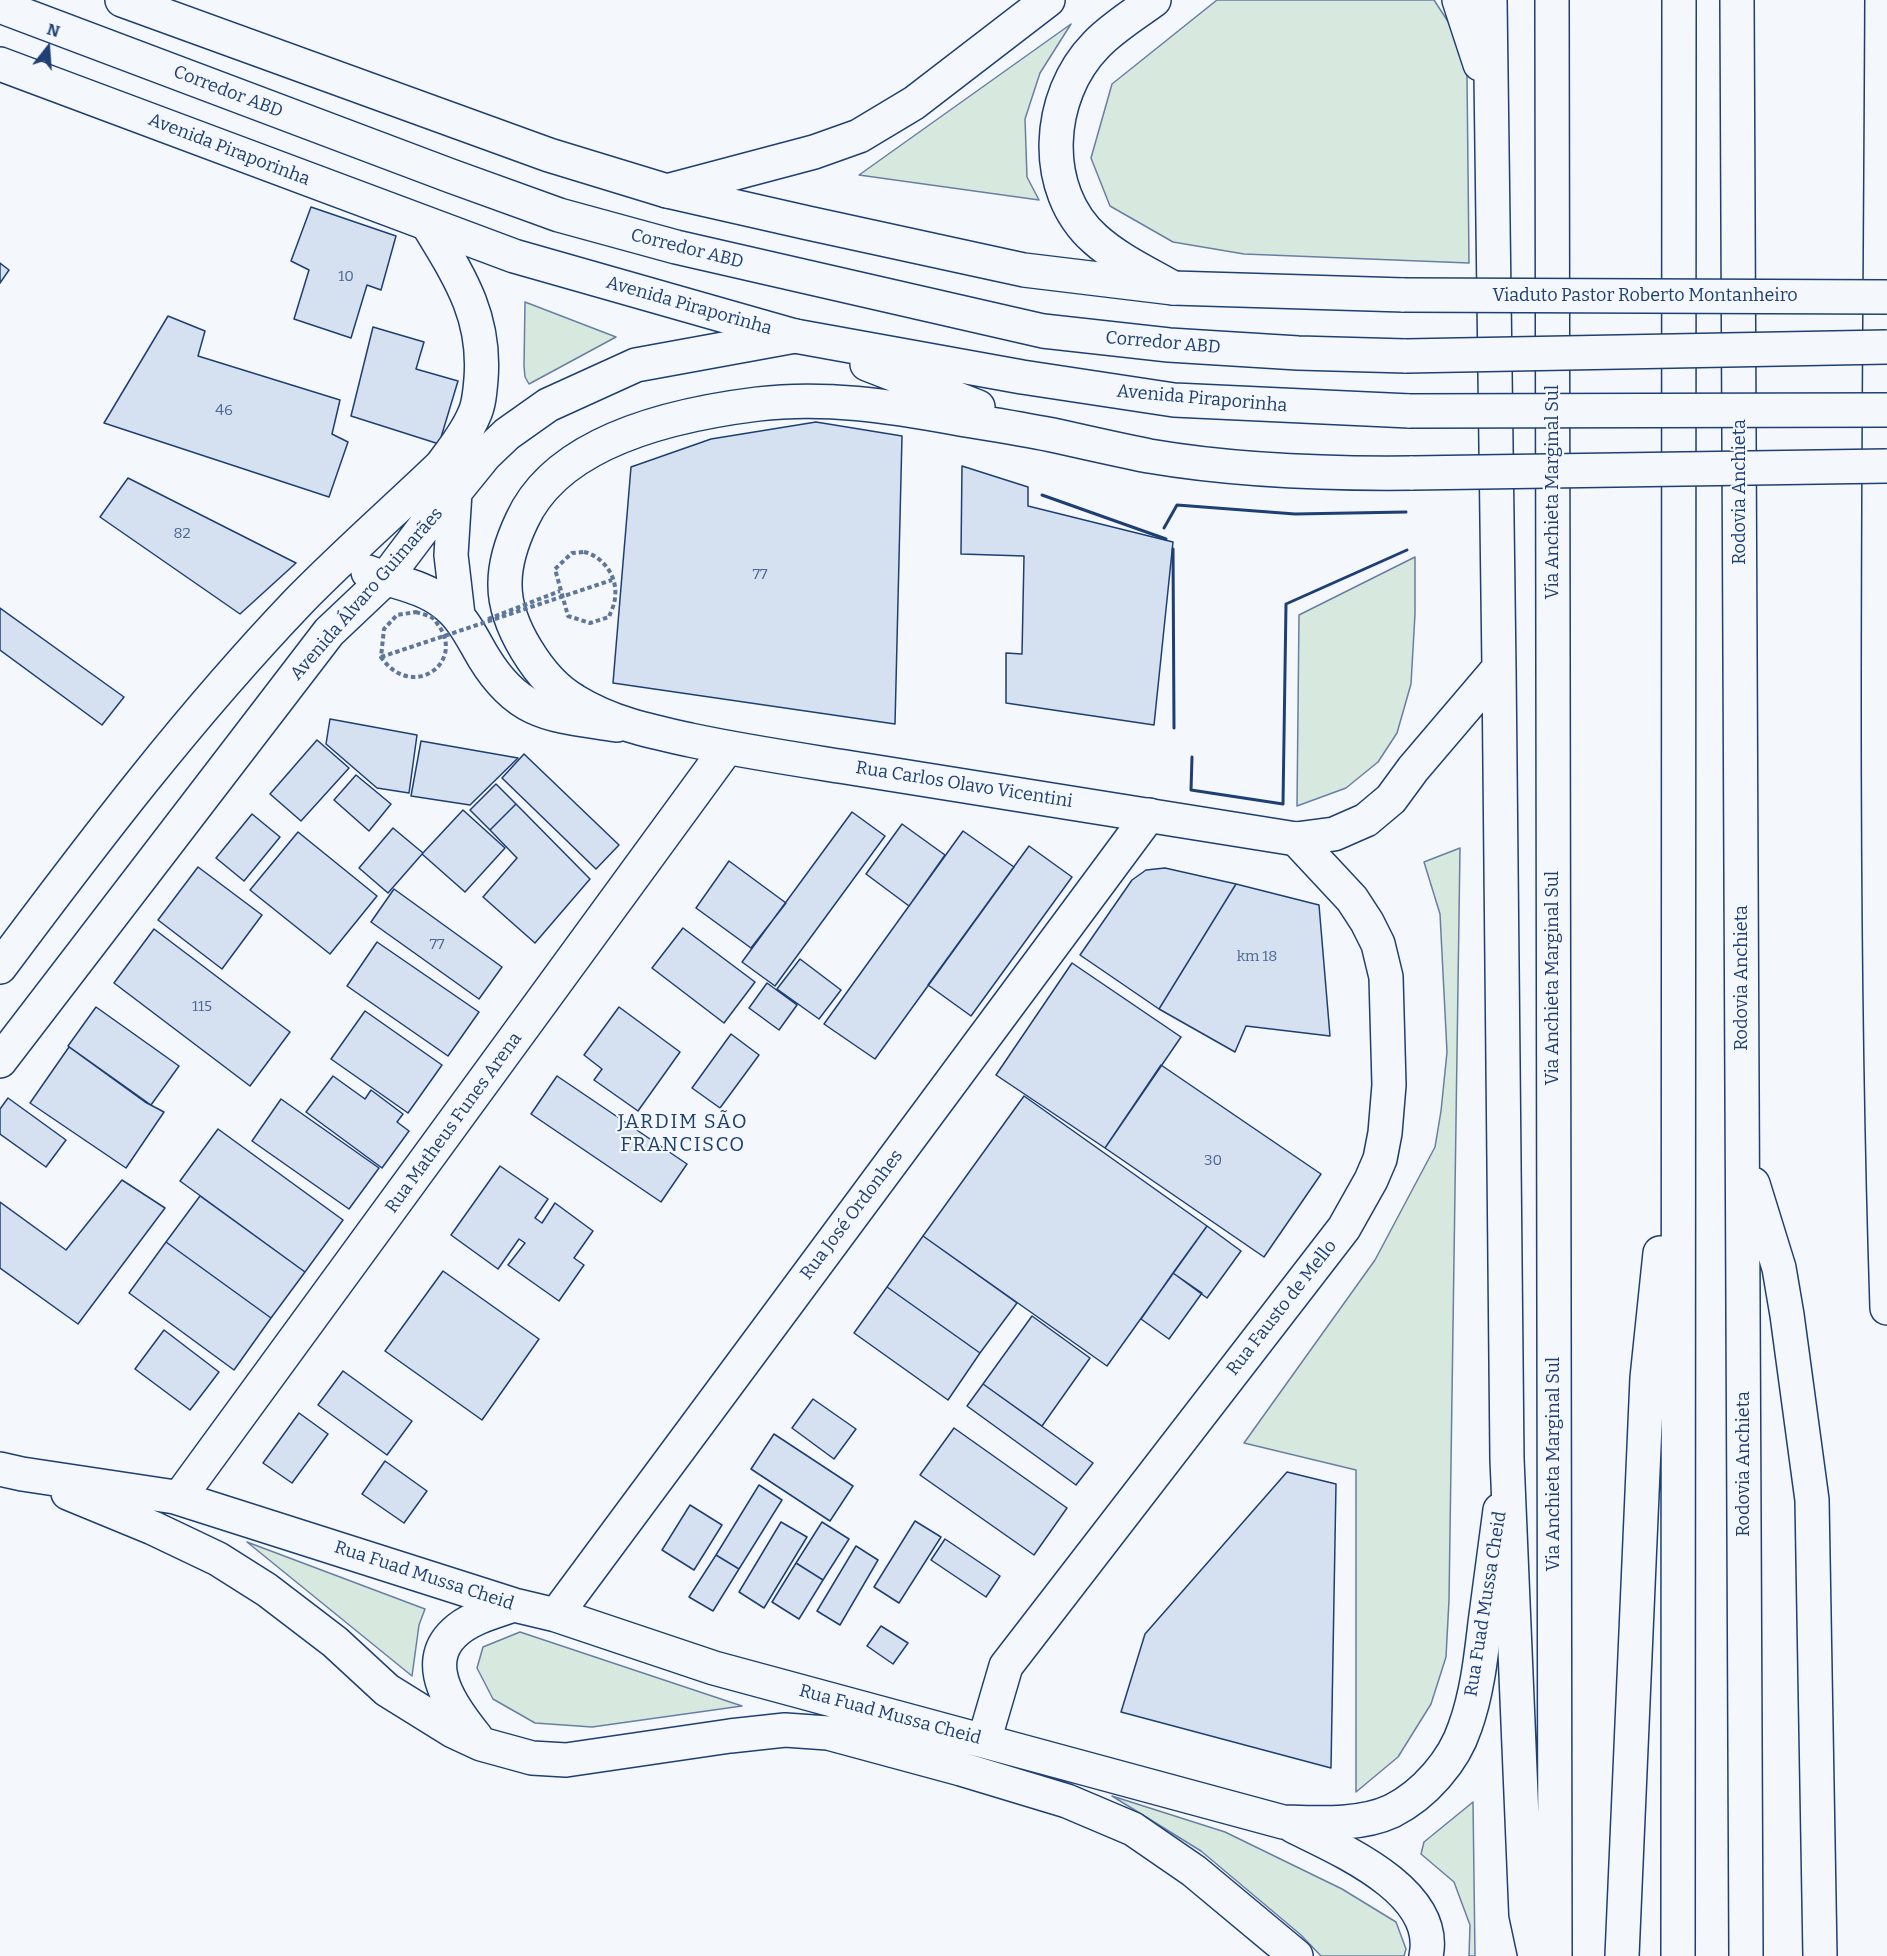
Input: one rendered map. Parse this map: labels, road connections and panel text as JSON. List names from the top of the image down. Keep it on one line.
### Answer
{"streets":{"main road":["Corredor ABD","Avenida Piraporinha","Viaduto Pastor Roberto Montanheiro","Via Anchieta Marginal Sul","Rodovia Anchieta","Avenida Álvaro Guimarães","Rua Carlos Olavo Vicentini","Rua Matheus Funes Arena","Rua José Ordonhes","Rua Fausto de Mello","Rua Fuad Mussa Cheid"]},"crossings":[["Avenida Piraporinha","Avenida Álvaro Guimarães"],["Avenida Álvaro Guimarães","Rua Carlos Olavo Vicentini"],["Rua Carlos Olavo Vicentini","Rua Matheus Funes Arena"],["Rua Carlos Olavo Vicentini","Rua José Ordonhes"],["Rua Carlos Olavo Vicentini","Rua Fausto de Mello"],["Rua Matheus Funes Arena","Rua Fuad Mussa Cheid"],["Rua José Ordonhes","Rua Fuad Mussa Cheid"],["Rua Fausto de Mello","Rua Fuad Mussa Cheid"]],"districts":["JARDIM SÃO FRANCISCO"],"house_numbers":["10","46","82","77","77","km 18","115","30"],"north":"top"}
